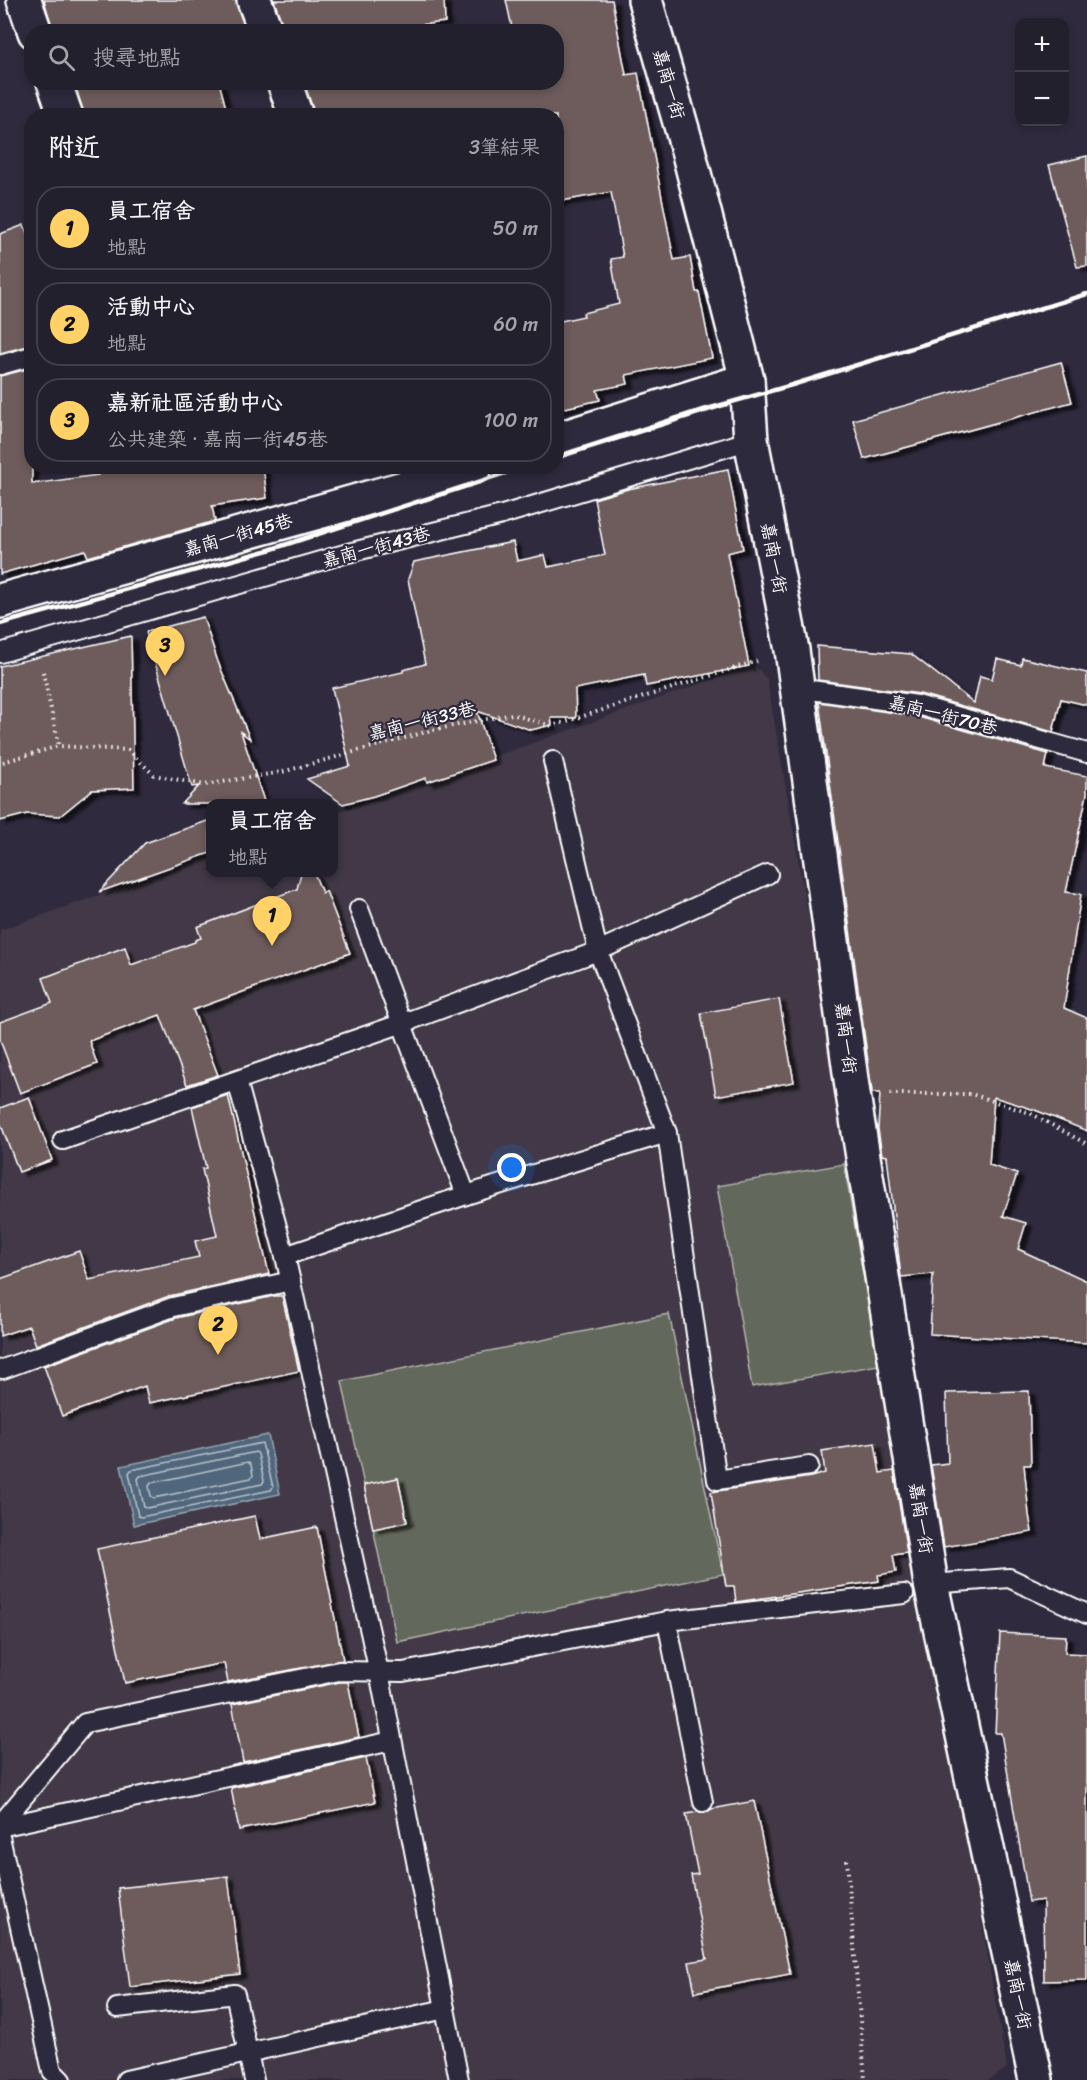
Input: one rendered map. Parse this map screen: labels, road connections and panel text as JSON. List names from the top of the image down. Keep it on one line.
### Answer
{"streets":{"street":["嘉南一街","嘉南一街45巷"],"lane":["嘉南一街43巷","嘉南一街70巷"],"path":["嘉南一街33巷"]},"crossings":[["嘉南一街","嘉南一街43巷"],["嘉南一街","嘉南一街70巷"],["嘉南一街","嘉南一街33巷"]],"page":{"map_buttons":["+","−"],"search":"搜尋地點","heading":["附近","3筆結果"],"list":[{"mark":"1","name":"員工宿舍","note":"地點","value":"50 m"},{"mark":"2","name":"活動中心","note":"地點","value":"60 m"},{"mark":"3","name":"嘉新社區活動中心","note":"公共建築 · 嘉南一街45巷","value":"100 m"}],"pins":["3","1","2"],"popup":["員工宿舍","地點"]}}
